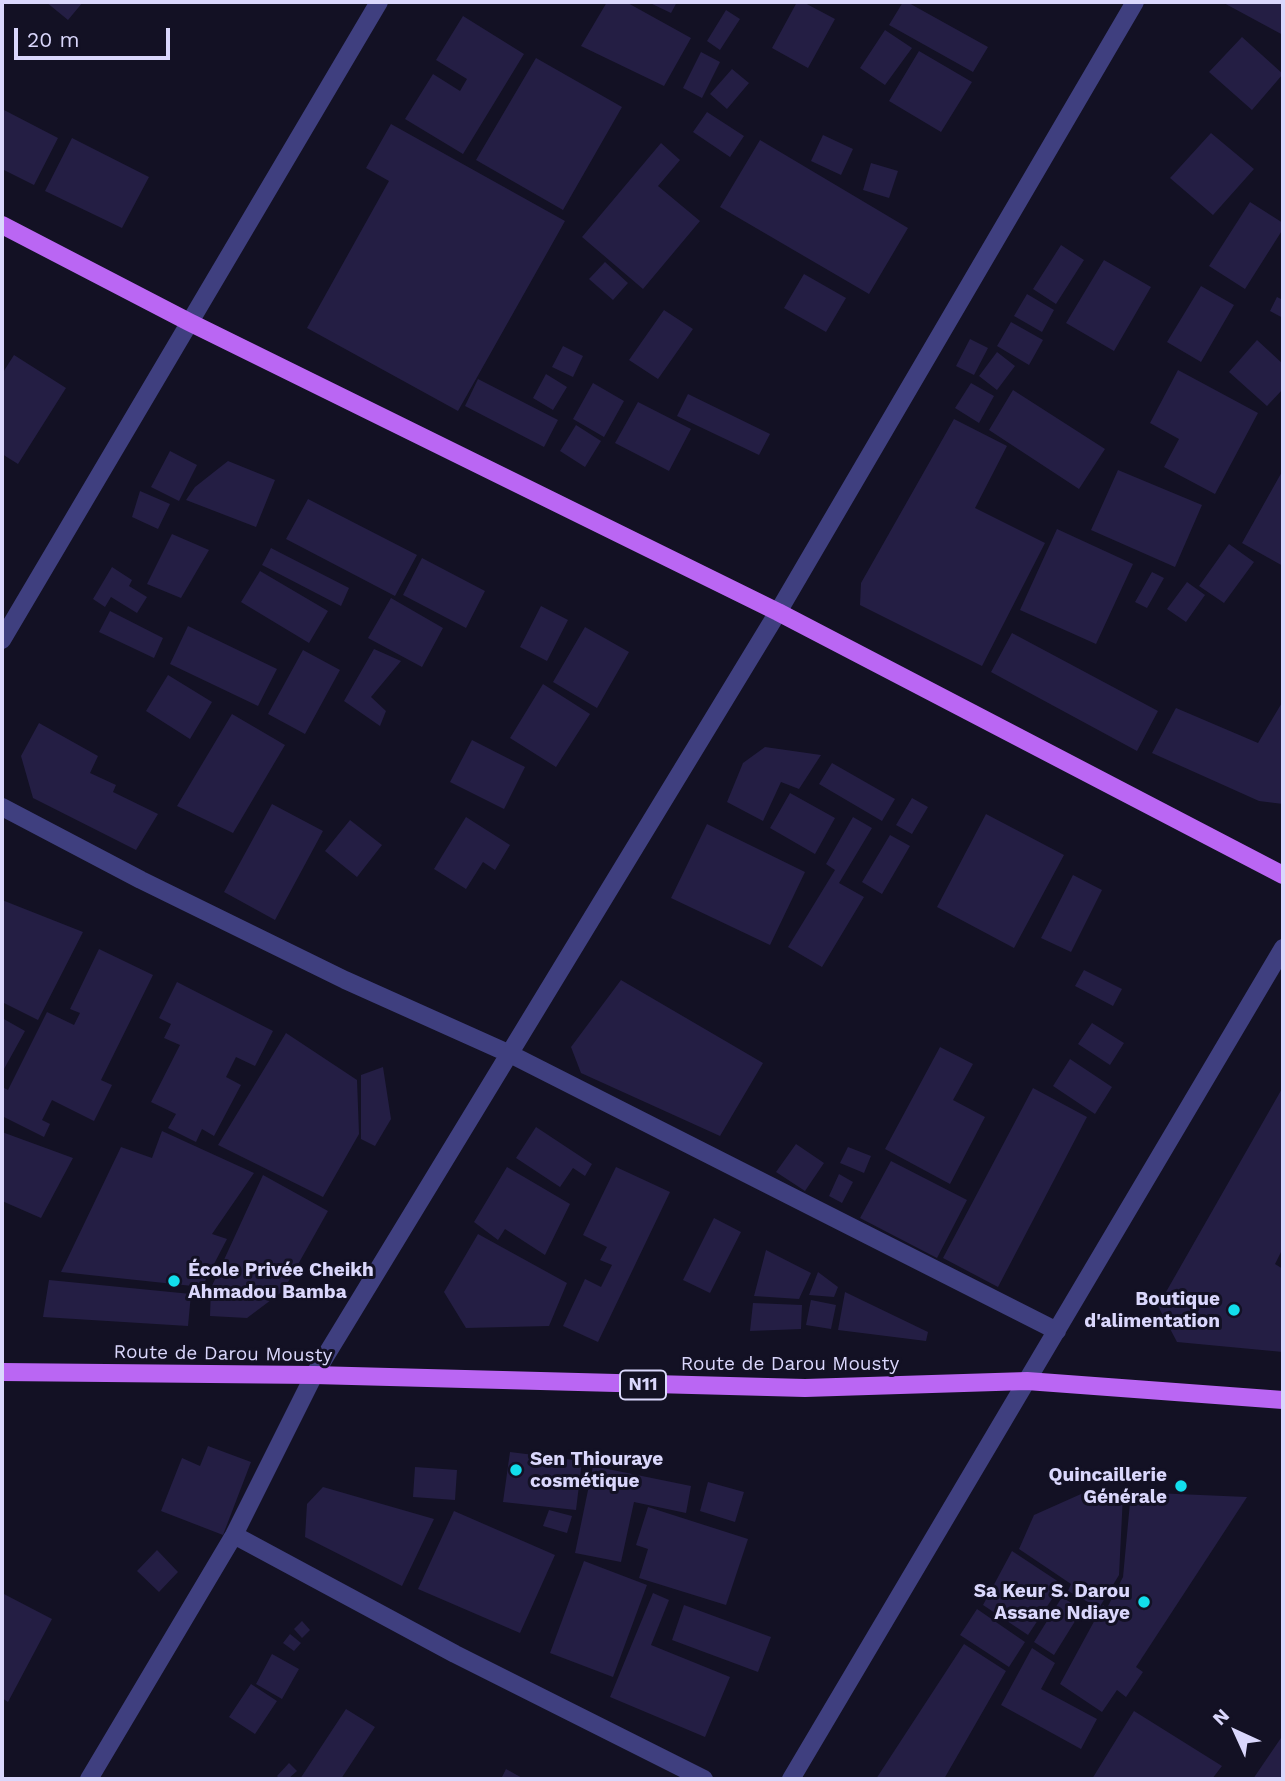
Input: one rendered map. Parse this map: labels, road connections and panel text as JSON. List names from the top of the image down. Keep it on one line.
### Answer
{"streets":{"main road":["Route de Darou Mousty","N11"]},"places":["École Privée Cheikh Ahmadou Bamba","Boutique d'alimentation","Sen Thiouraye cosmétique","Quincaillerie Générale","Sa Keur S. Darou Assane Ndiaye"],"scale_bar":"20 m","north":"top left"}
